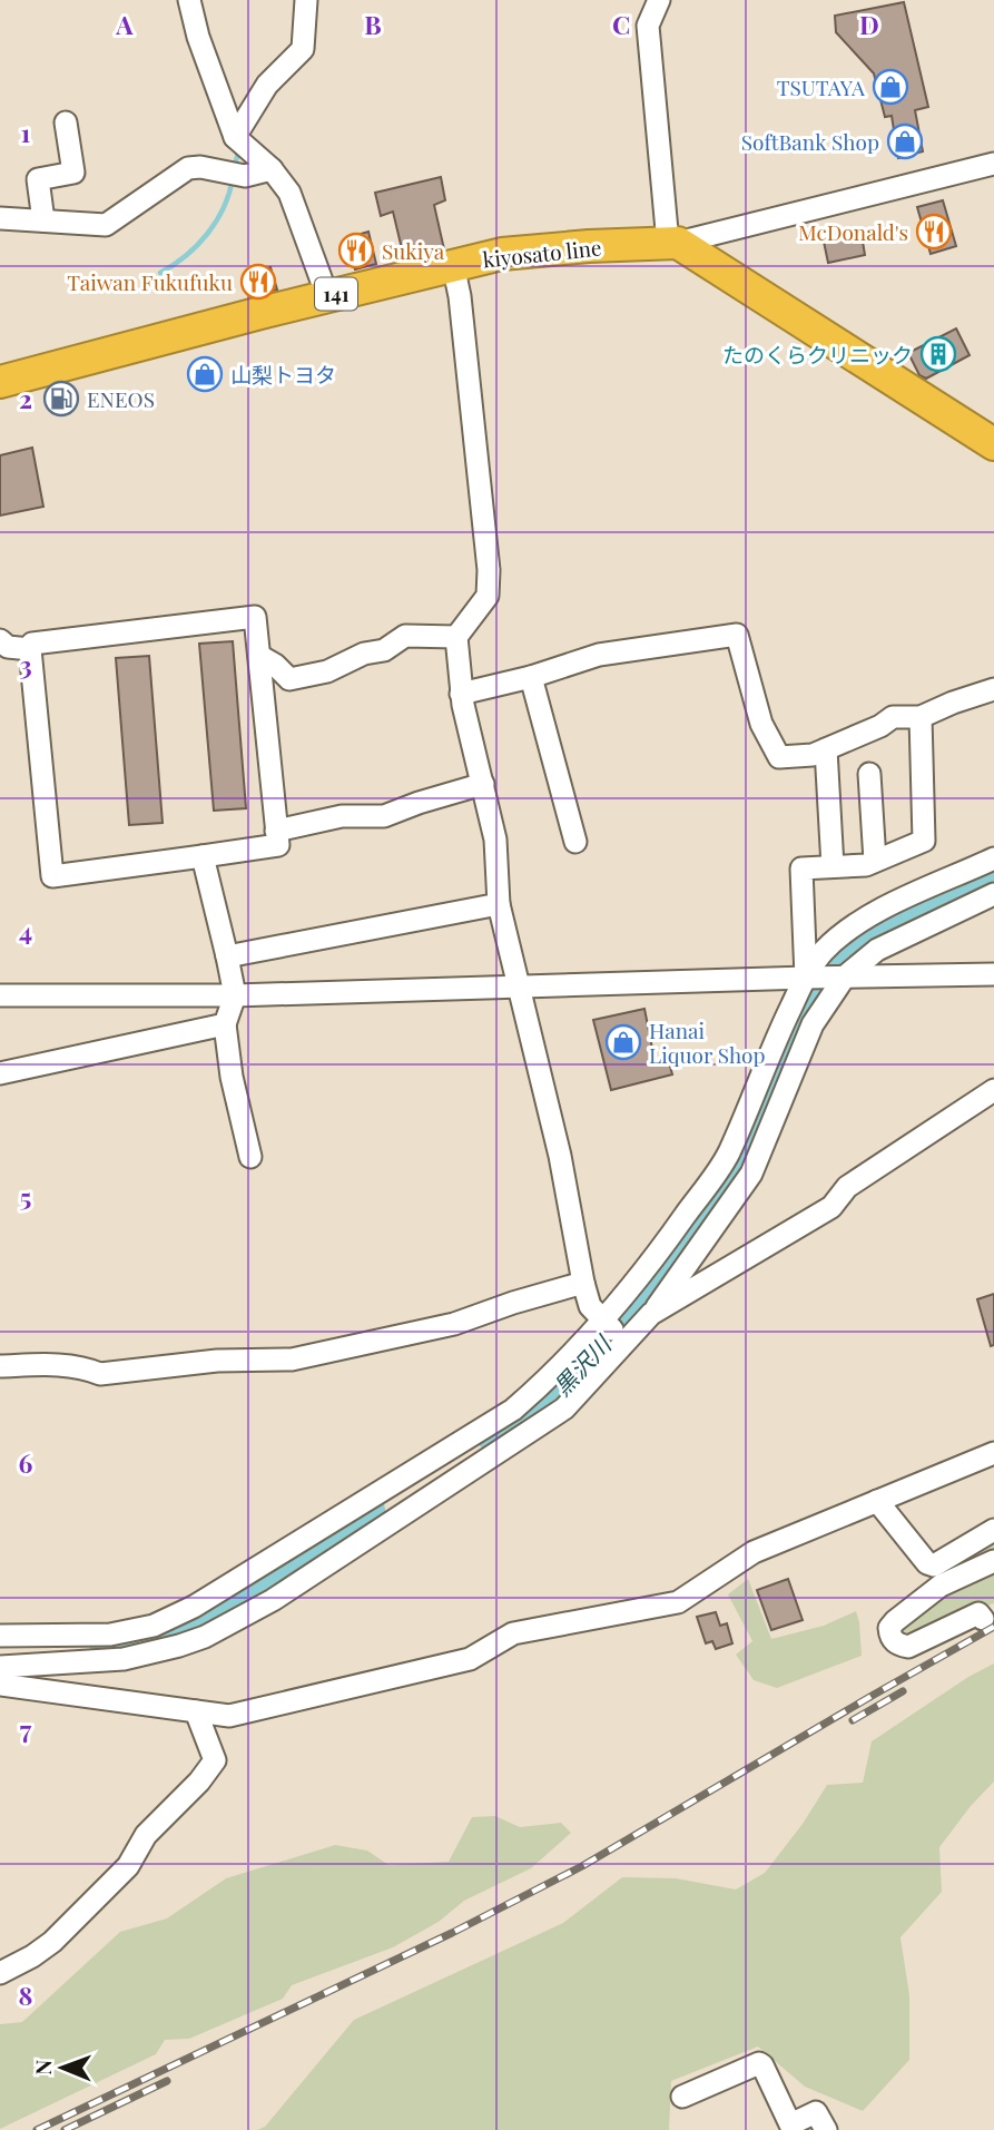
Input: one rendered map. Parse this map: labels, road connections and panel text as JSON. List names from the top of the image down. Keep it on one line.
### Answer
{"streets":{"highway":["kiyosato line","141"]},"water":["黒沢川"],"places":{"shop":["TSUTAYA","SoftBank Shop","山梨トヨタ","Hanai Liquor Shop"],"restaurant":["McDonald's","Sukiya","Taiwan Fukufuku"],"building":["たのくらクリニック"],"fuel station":["ENEOS"]},"north":"left","grid":{"columns":["A","B","C","D"],"rows":["1","2","3","4","5","6","7","8"]}}
